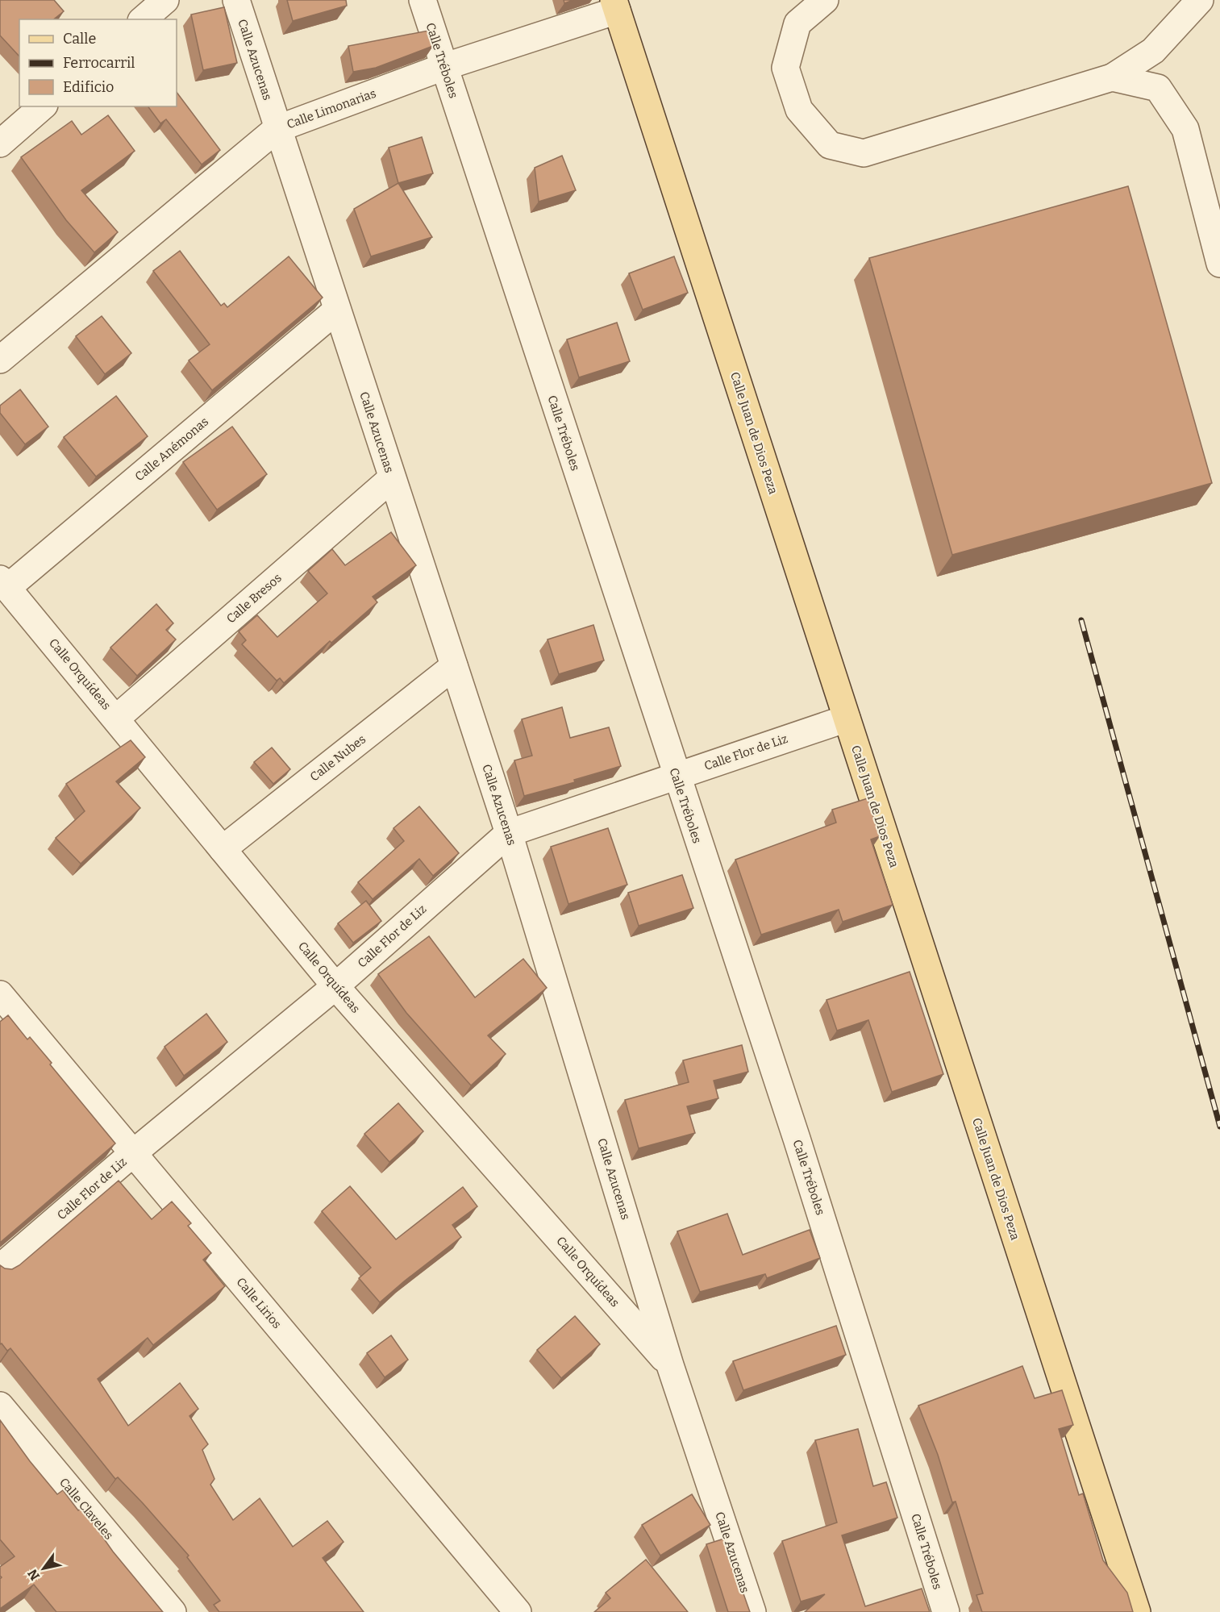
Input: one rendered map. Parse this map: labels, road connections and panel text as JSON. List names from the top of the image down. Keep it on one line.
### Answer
{"streets":{"main road":["Calle Juan de Dios Peza"],"street":["Calle Azucenas","Calle Tréboles","Calle Limonarias","Calle Anémonas","Calle Bresos","Calle Orquídeas","Calle Flor de Liz","Calle Nubes","Calle Lirios","Calle Claveles"]},"crossings":[["Calle Azucenas","Calle Limonarias"],["Calle Azucenas","Calle Anémonas"],["Calle Azucenas","Calle Bresos"],["Calle Azucenas","Calle Orquídeas"],["Calle Azucenas","Calle Flor de Liz"],["Calle Azucenas","Calle Nubes"],["Calle Tréboles","Calle Limonarias"],["Calle Tréboles","Calle Flor de Liz"],["Calle Limonarias","Calle Juan de Dios Peza"],["Calle Juan de Dios Peza","Calle Flor de Liz"],["Calle Anémonas","Calle Orquídeas"],["Calle Bresos","Calle Orquídeas"],["Calle Orquídeas","Calle Flor de Liz"],["Calle Orquídeas","Calle Nubes"],["Calle Flor de Liz","Calle Lirios"]],"legend":["Calle","Ferrocarril","Edificio"],"north":"bottom left"}
